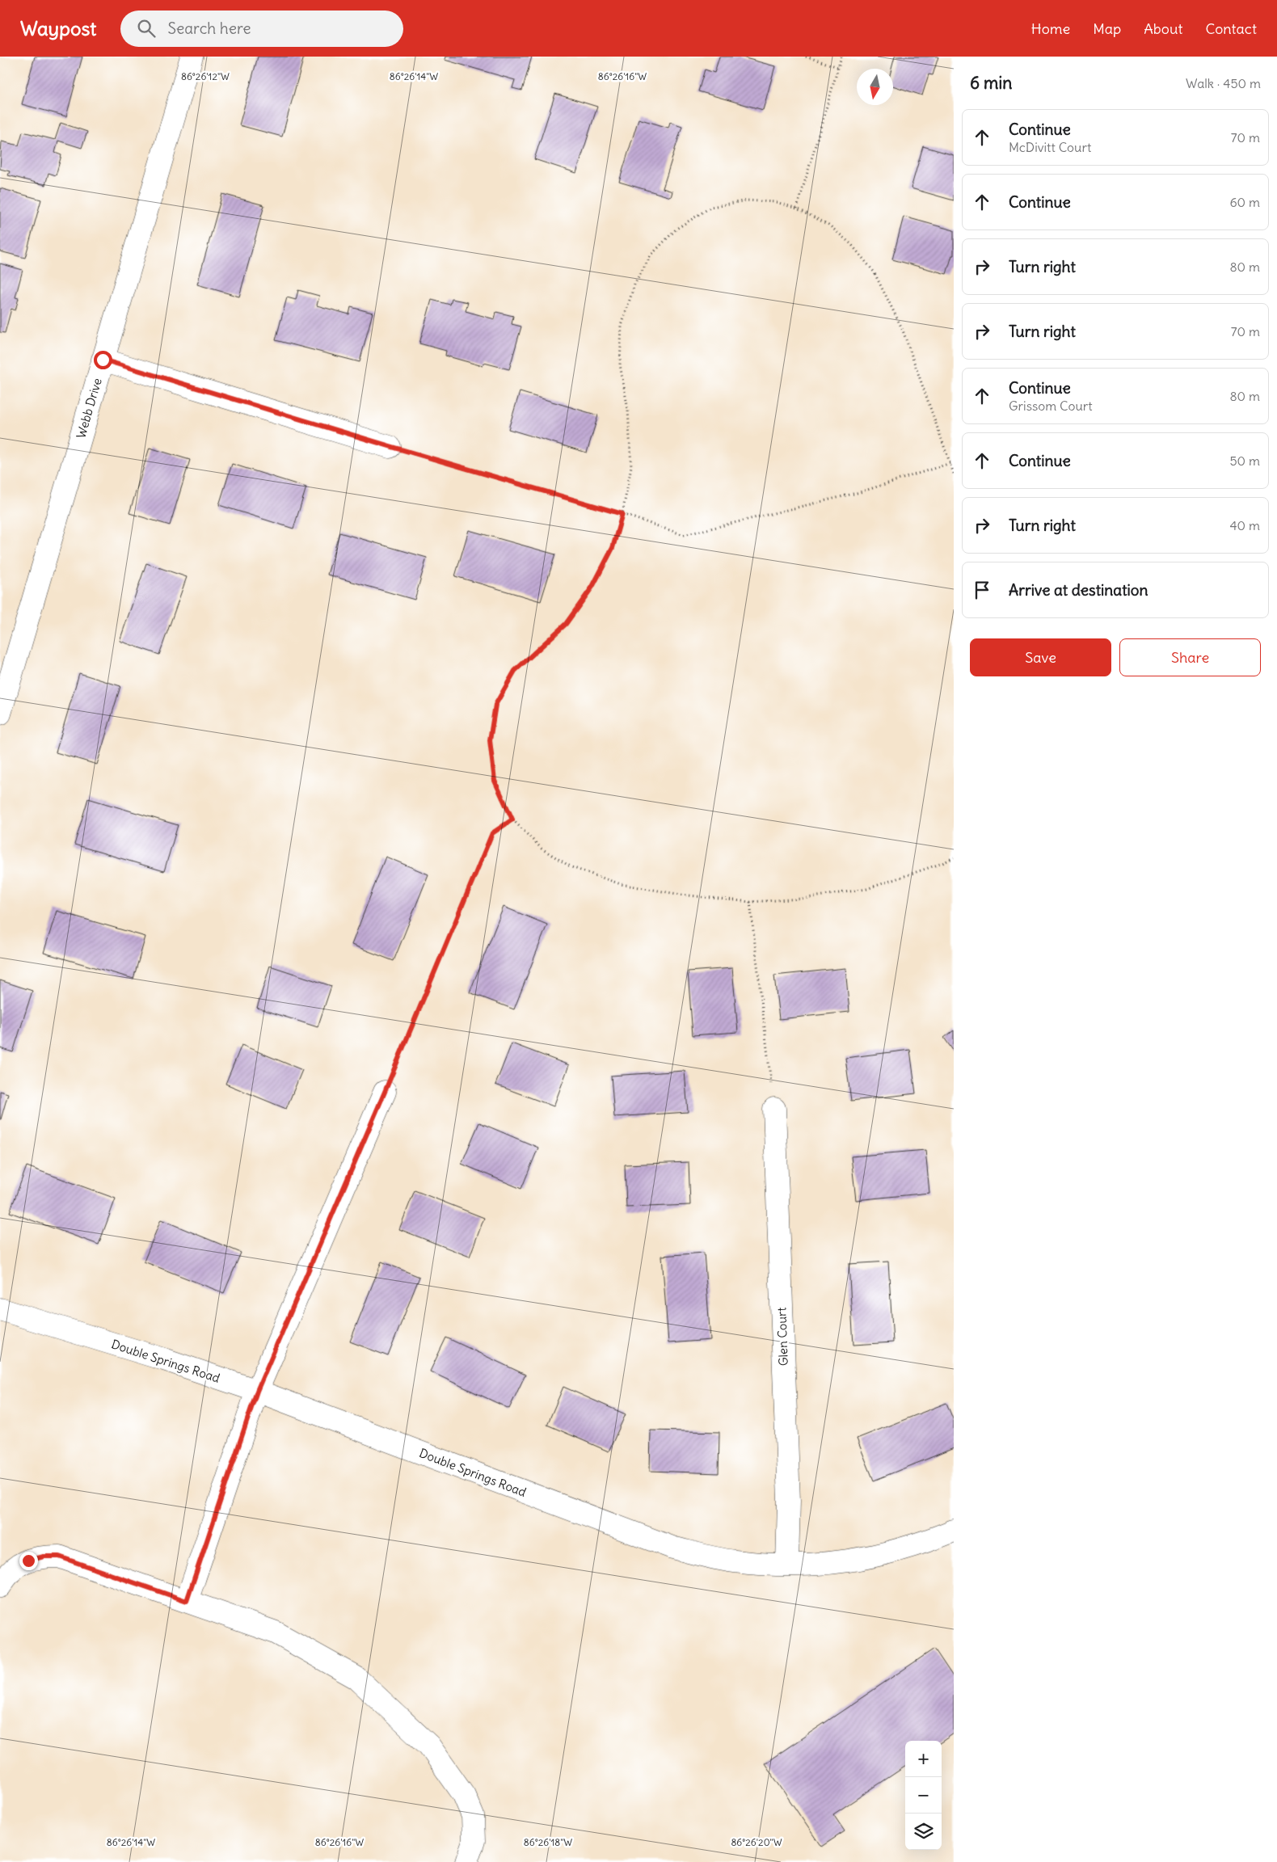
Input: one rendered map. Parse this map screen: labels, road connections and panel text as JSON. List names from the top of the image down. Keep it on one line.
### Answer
{"streets":{"street":["Webb Drive","Glen Court","Double Springs Road"]},"crossings":[["Glen Court","Double Springs Road"]],"north":"bottom","page":{"header":"Waypost","search":"Search here","nav":["Home","Map","About","Contact"],"heading":["6 min","Walk · 450 m"],"list":[["Continue","McDivitt Court","70 m"],["Continue","60 m"],["Turn right","80 m"],["Turn right","70 m"],["Continue","Grissom Court","80 m"],["Continue","50 m"],["Turn right","40 m"],"Arrive at destination"],"buttons":["Save","Share"],"map_buttons":["+","−"]},"coordinates":["86°26'12\"W","86°26'14\"W","86°26'16\"W","86°26'18\"W","86°26'20\"W"]}
